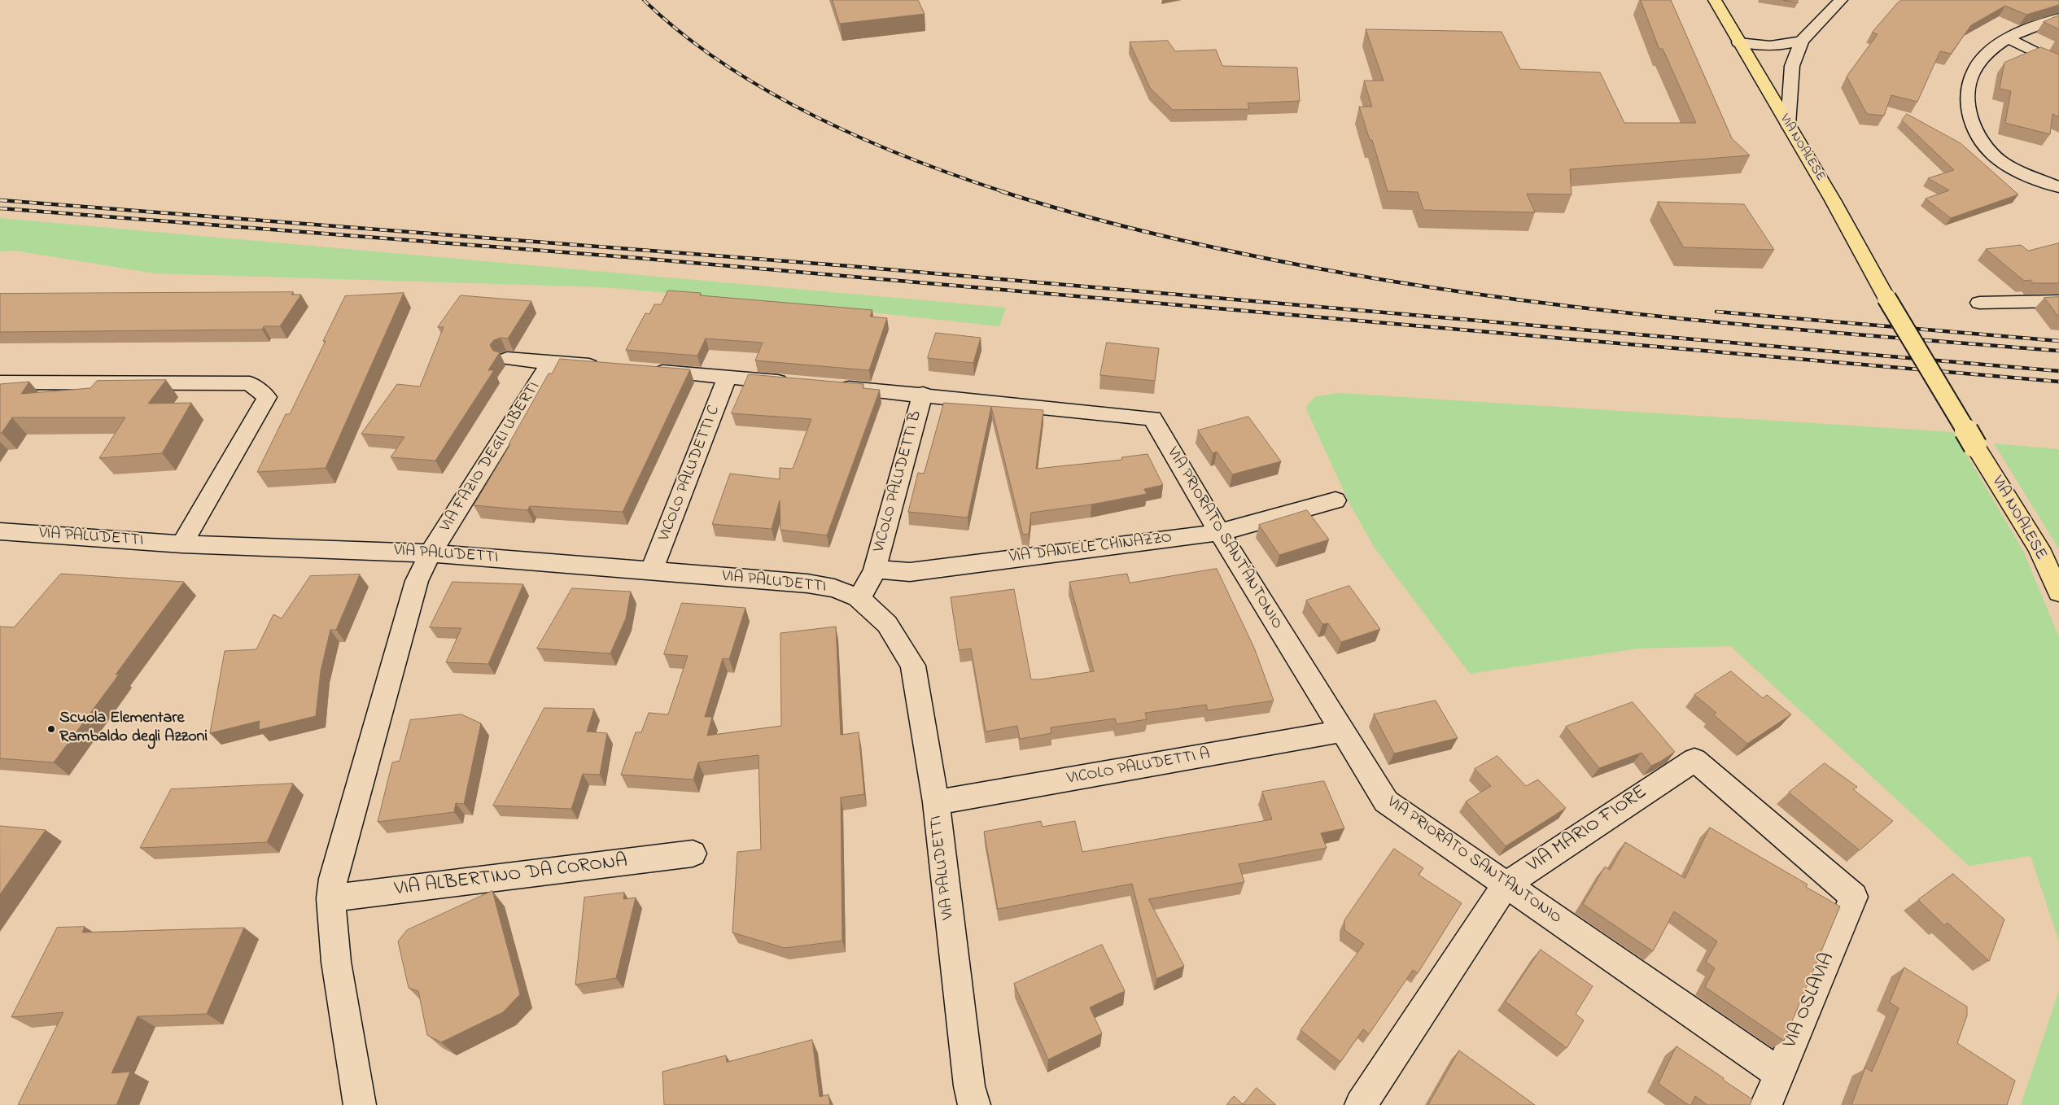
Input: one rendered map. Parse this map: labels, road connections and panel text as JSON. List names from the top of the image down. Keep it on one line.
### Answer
{"streets":{"main road":["VIA NOALESE"],"street":["VIA FAZIO DEGLI UBERTI","VICOLO PALUDETTI C","VICOLO PALUDETTI B","VIA PALUDETTI","VIA PRIORATO SANT'ANTONIO","VIA DANIELE CHINAZZO","VICOLO PALUDETTI A","VIA MARIO FIORE","VIA ALBERTINO DA CORONA","VIA OSLAVIA"]},"crossings":[["VIA FAZIO DEGLI UBERTI","VIA PALUDETTI"],["VICOLO PALUDETTI C","VIA PALUDETTI"],["VICOLO PALUDETTI B","VIA PRIORATO SANT'ANTONIO"],["VICOLO PALUDETTI B","VIA DANIELE CHINAZZO"],["VIA PALUDETTI","VICOLO PALUDETTI A"],["VIA PRIORATO SANT'ANTONIO","VIA DANIELE CHINAZZO"],["VIA PRIORATO SANT'ANTONIO","VICOLO PALUDETTI A"],["VIA PRIORATO SANT'ANTONIO","VIA MARIO FIORE"],["VIA PRIORATO SANT'ANTONIO","VIA OSLAVIA"],["VIA MARIO FIORE","VIA OSLAVIA"]],"places":["Scuola Elementare Rambaldo degli Azzoni"]}
